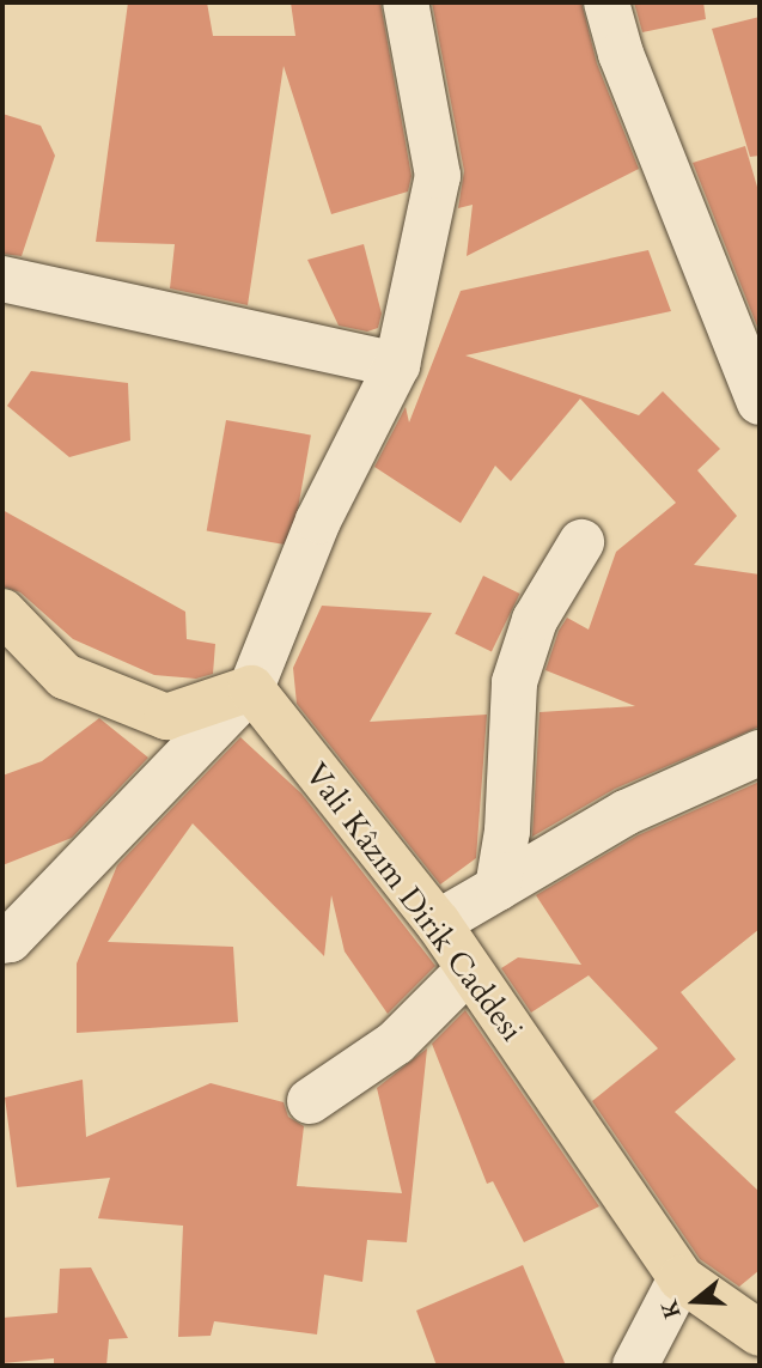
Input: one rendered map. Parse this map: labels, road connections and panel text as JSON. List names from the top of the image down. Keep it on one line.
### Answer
{"streets":{"main road":["Vali Kâzım Dirik Caddesi"]},"north":"left"}
